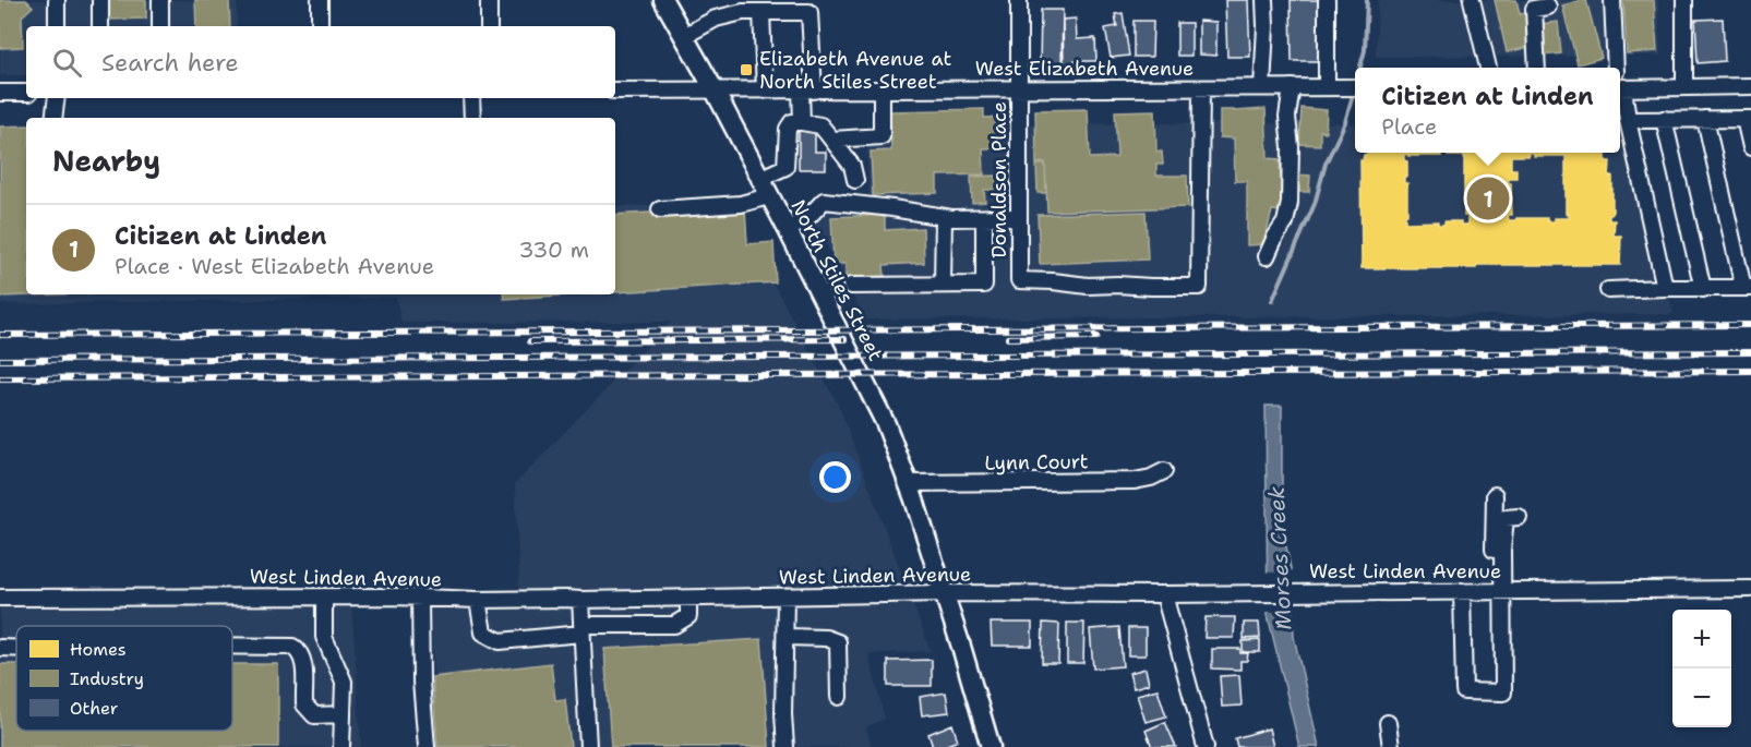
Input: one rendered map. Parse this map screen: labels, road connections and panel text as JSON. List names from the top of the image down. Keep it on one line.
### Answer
{"streets":{"main road":["North Stiles Street"],"street":["West Elizabeth Avenue","Donaldson Place","Lynn Court","West Linden Avenue"]},"crossings":[["West Elizabeth Avenue","Donaldson Place"],["West Elizabeth Avenue","North Stiles Street"],["North Stiles Street","Lynn Court"],["North Stiles Street","West Linden Avenue"]],"water":["Morses Creek"],"places":{"transit":["Elizabeth Avenue at North Stiles Street"]},"legend":["Homes","Industry","Other"],"page":{"search":"Search here","popup":["Citizen at Linden","Place"],"heading":"Nearby","pins":"1","list":[{"mark":"1","name":"Citizen at Linden","note":"Place · West Elizabeth Avenue","value":"330 m"}],"map_buttons":["+","−"]}}
